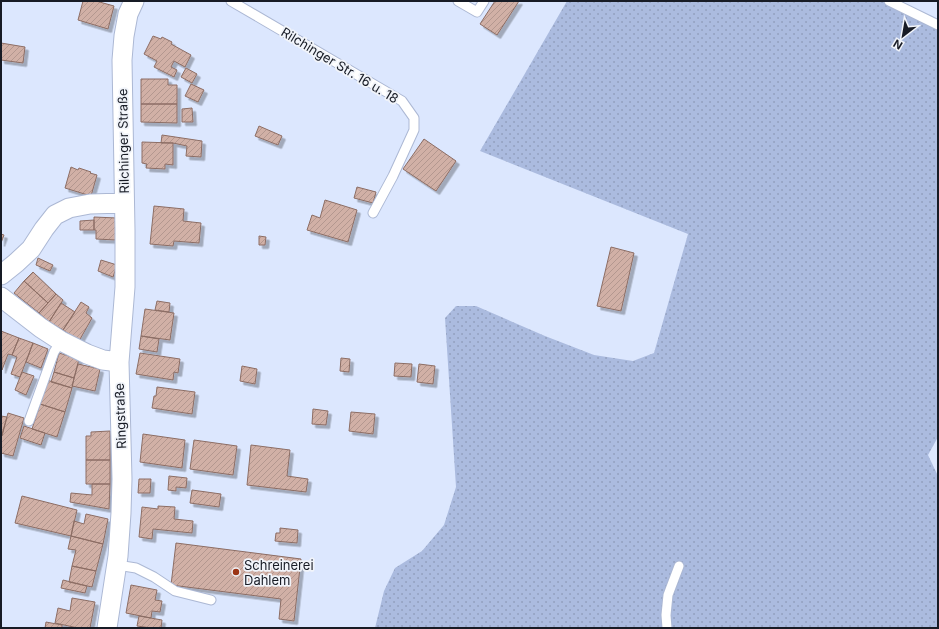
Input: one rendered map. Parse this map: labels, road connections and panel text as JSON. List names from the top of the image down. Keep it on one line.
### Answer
{"streets":{"street":["Rilchinger Straße","Ringstraße"],"lane":["Rilchinger Str. 16 u. 18"]},"crossings":[["Rilchinger Straße","Ringstraße"]],"places":["Schreinerei Dahlem"],"north":"bottom left"}
